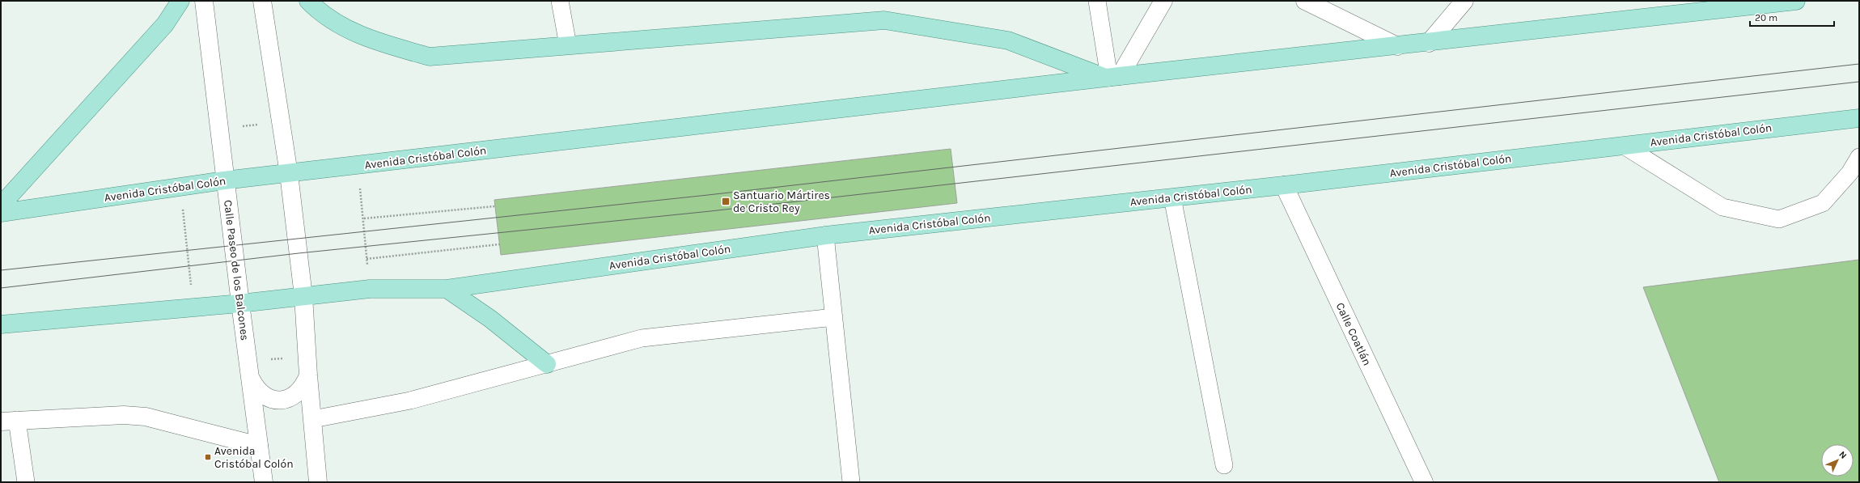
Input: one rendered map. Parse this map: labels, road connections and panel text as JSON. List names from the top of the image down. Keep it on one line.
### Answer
{"streets":{"main road":["Avenida Cristóbal Colón"],"street":["Calle Paseo de los Balcones","Calle Coatlán"]},"crossings":[["Avenida Cristóbal Colón","Calle Paseo de los Balcones"],["Avenida Cristóbal Colón","Calle Coatlán"]],"places":{"transit":["Santuario Mártires de Cristo Rey","Avenida Cristóbal Colón"]},"scale_bar":"20 m","north":"top right"}
